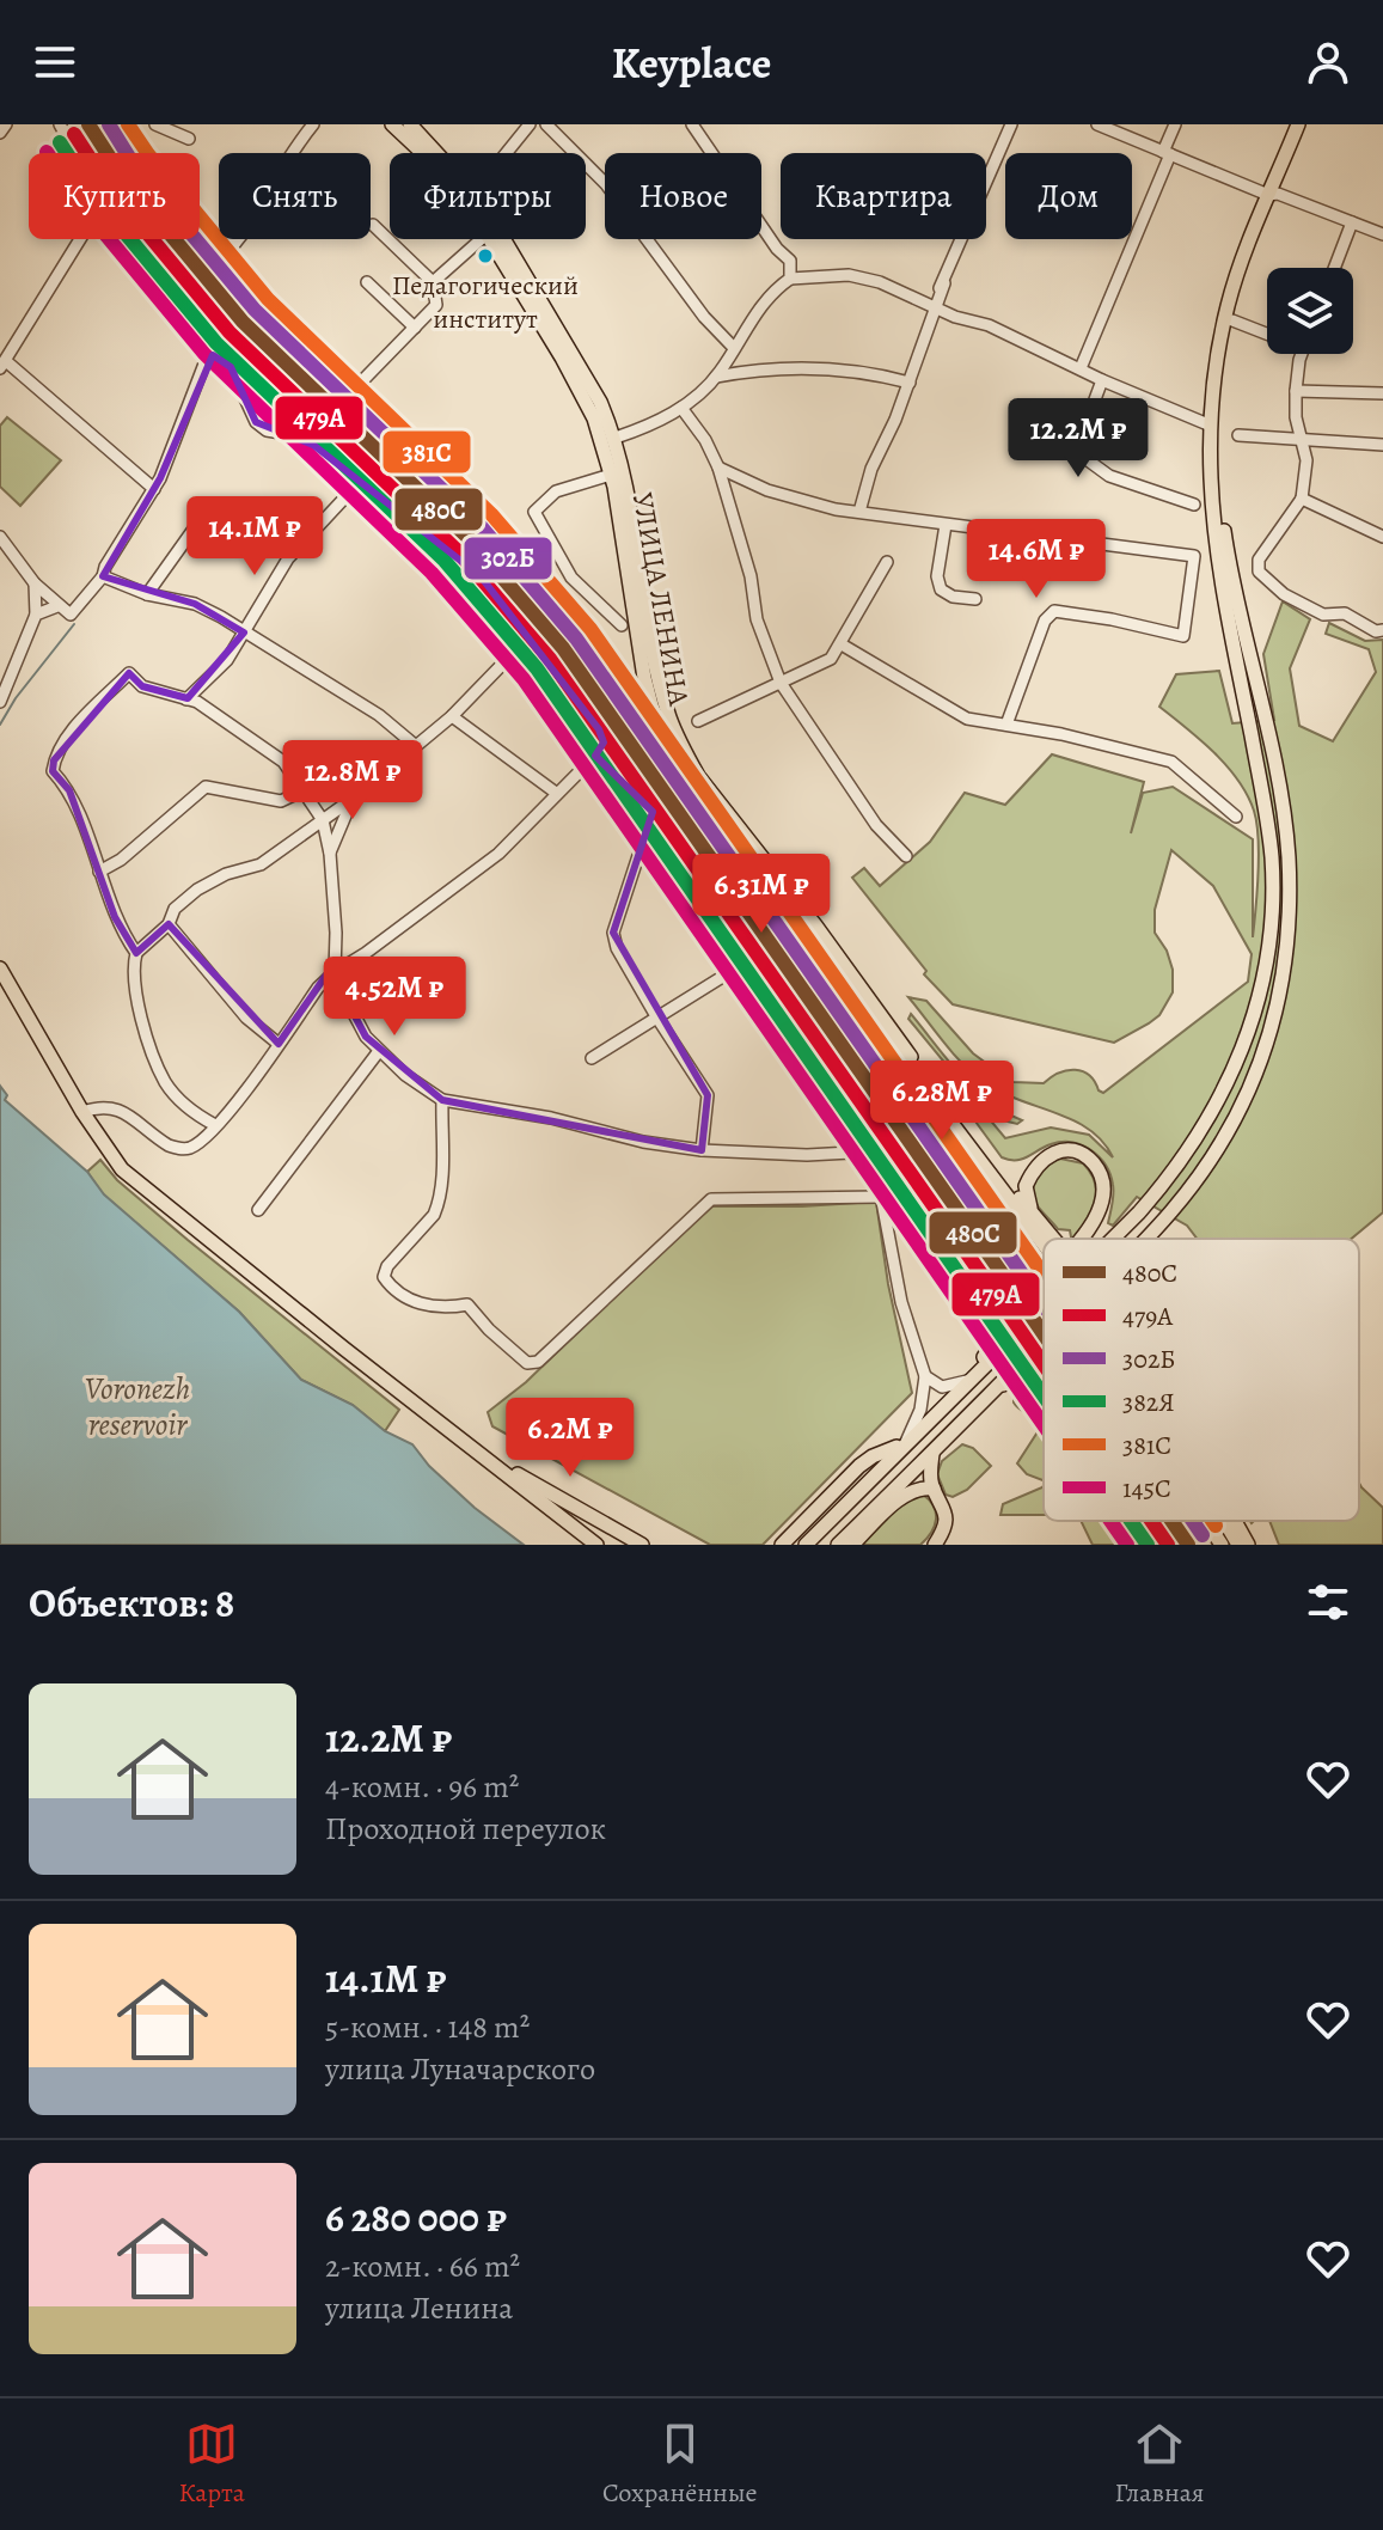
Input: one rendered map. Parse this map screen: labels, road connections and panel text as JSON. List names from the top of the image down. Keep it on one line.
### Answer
{"streets":{"main road":["УЛИЦА ЛЕНИНА"]},"water":["Voronezh reservoir"],"places":["Педагогический институт"],"lines":["transit line 480С","transit line 302Б","transit line 381С","transit line 479А","transit line 382Я","transit line 145С"],"legend":["480С","479А","302Б","382Я","381С","145С"],"page":{"header":"Keyplace","chip":["Купить","Снять","Фильтры","Новое","Квартира","Дом"],"price":["12.2M ₽","14.1M ₽","14.6M ₽","12.8M ₽","6.31M ₽","4.52M ₽","6.28M ₽","6.2M ₽"],"heading":"Объектов: 8","list":[{"name":"12.2M ₽","note":"4-комн. · 96 m² · Проходной переулок"},{"name":"14.1M ₽","note":"5-комн. · 148 m² · улица Луначарского"},{"name":"6 280 000 ₽","note":"2-комн. · 66 m² · улица Ленина"}],"tabs":["Карта","Сохранённые","Главная"]}}
